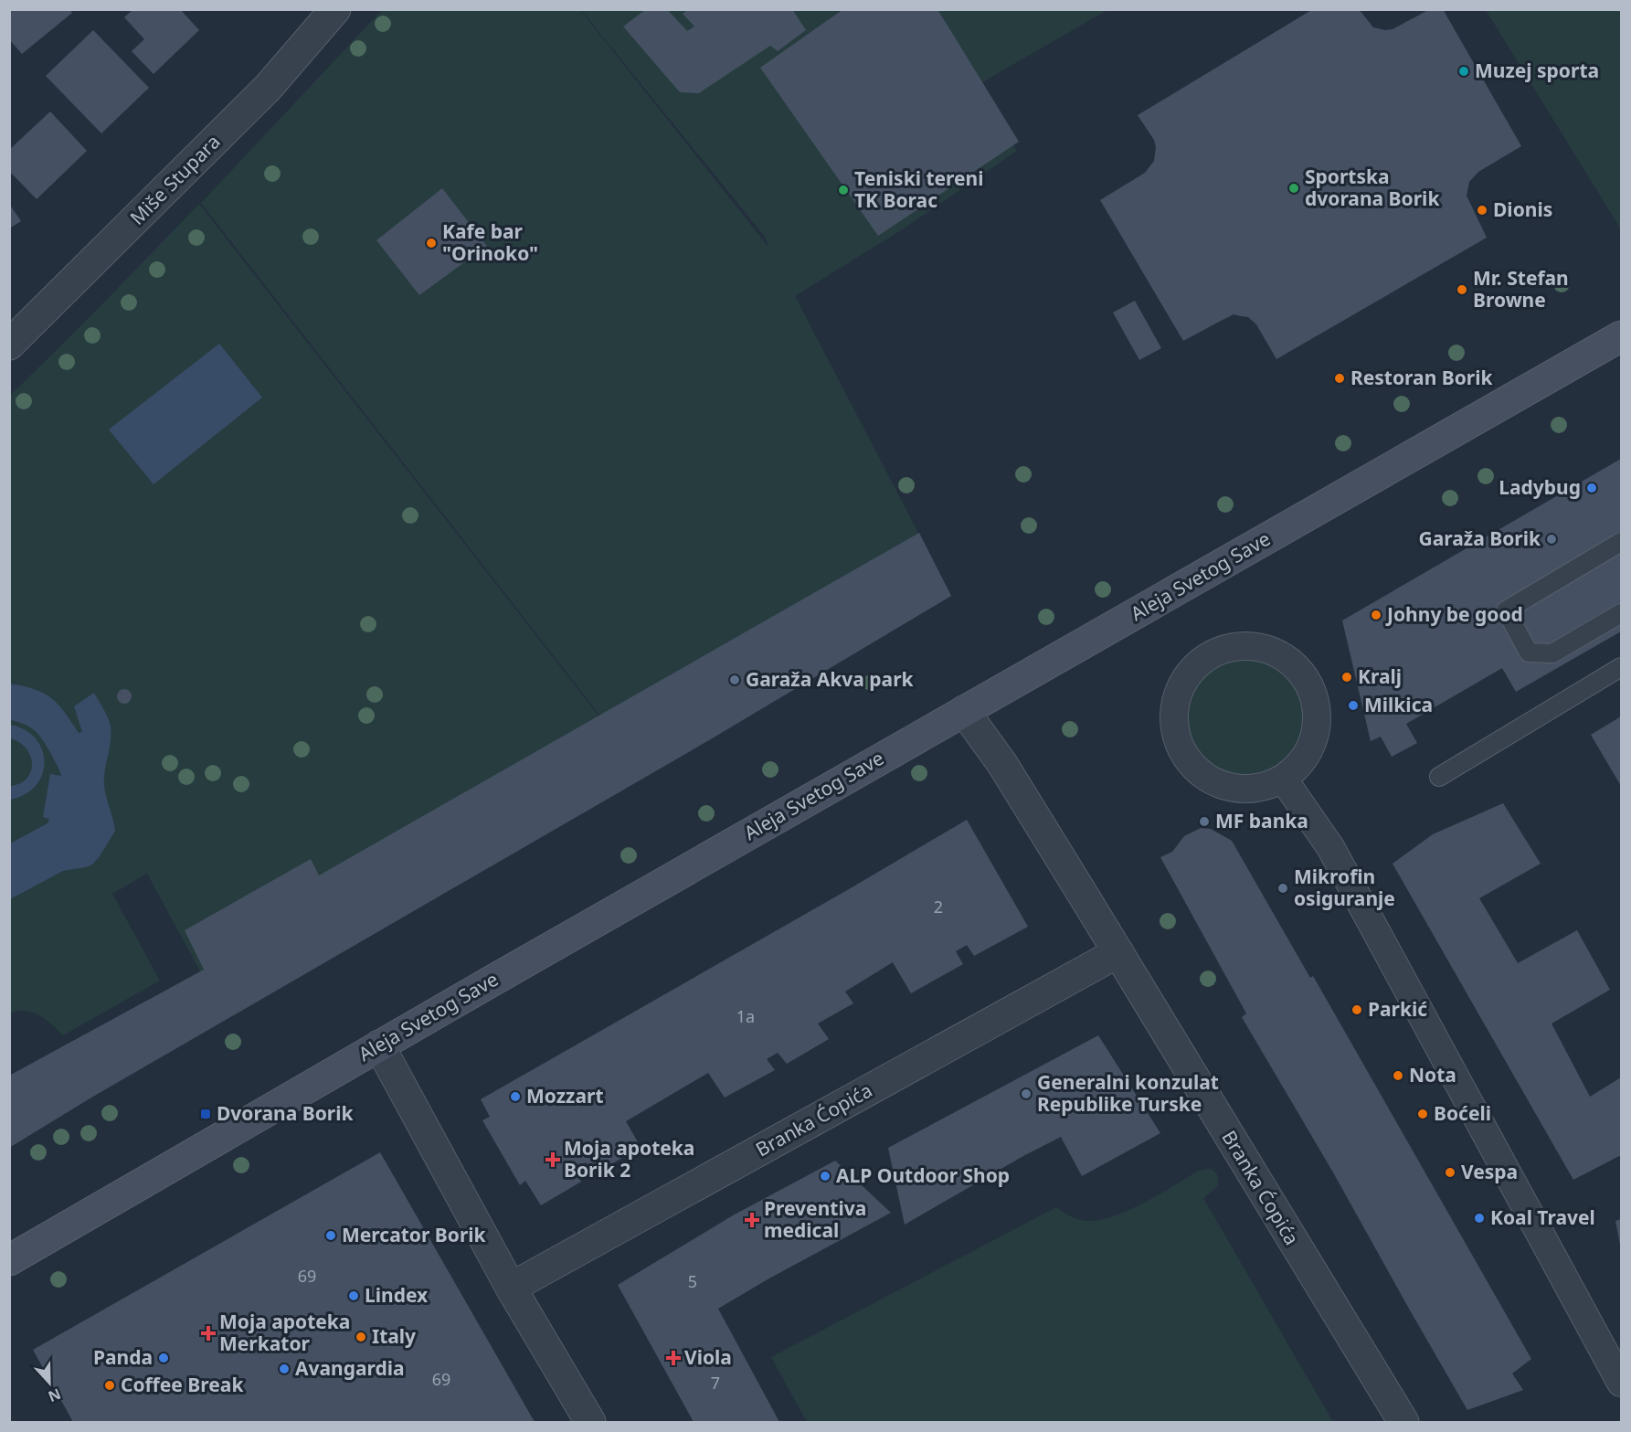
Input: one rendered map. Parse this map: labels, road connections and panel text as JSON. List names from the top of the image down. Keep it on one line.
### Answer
{"streets":{"main road":["Aleja Svetog Save"],"street":["Miše Stupara","Branka Ćopića"]},"crossings":[["Aleja Svetog Save","Branka Ćopića"]],"places":{"other":["Muzej sporta","Sportska dvorana Borik","Teniski tereni TK Borac","Dionis","Kafe bar \"Orinoko\"","Mr. Stefan Browne","Restoran Borik","Ladybug","Garaža Borik","Johny be good","Kralj","Garaža Akva park","Milkica","MF banka","Mikrofin osiguranje","Parkić","Nota","Generalni konzulat Republike Turske","Mozzart","Boćeli","Vespa","ALP Outdoor Shop","Koal Travel","Mercator Borik","Lindex","Italy","Panda","Avangardia","Coffee Break"],"transit":["Dvorana Borik"],"health":["Moja apoteka Borik 2","Preventiva medical","Moja apoteka Merkator","Viola"]},"house_numbers":["2","1a","69","5","69","7"],"north":"bottom"}
